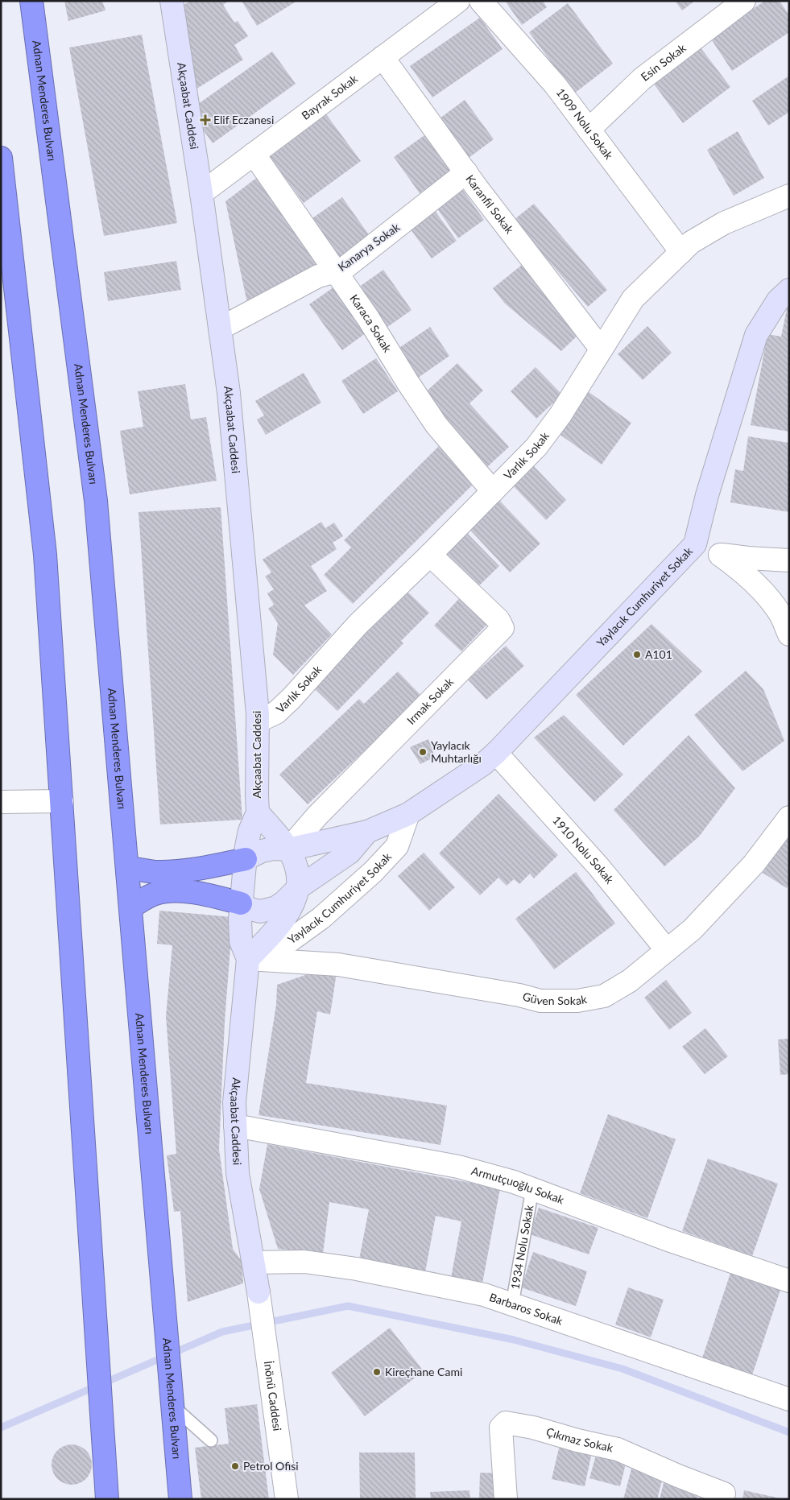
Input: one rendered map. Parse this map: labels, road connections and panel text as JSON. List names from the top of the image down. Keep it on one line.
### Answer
{"streets":{"highway":["Adnan Menderes Bulvarı"],"street":["Esin Sokak","Bayrak Sokak","Akçaabat Caddesi","1909 Nolu Sokak","Karanfil Sokak","Kanarya Sokak","Karaca Sokak","Varlık Sokak","Yaylacık Cumhuriyet Sokak","Irmak Sokak","1910 Nolu Sokak","Güven Sokak","Armutçuoğlu Sokak","Barbaros Sokak","İnönü Caddesi","Çıkmaz Sokak"],"lane":["1934 Nolu Sokak"]},"crossings":[["Esin Sokak","1909 Nolu Sokak"],["Bayrak Sokak","Akçaabat Caddesi"],["Bayrak Sokak","Karanfil Sokak"],["Bayrak Sokak","Karaca Sokak"],["Akçaabat Caddesi","Kanarya Sokak"],["Akçaabat Caddesi","Varlık Sokak"],["Akçaabat Caddesi","Yaylacık Cumhuriyet Sokak"],["Akçaabat Caddesi","Irmak Sokak"],["Akçaabat Caddesi","Güven Sokak"],["Akçaabat Caddesi","Armutçuoğlu Sokak"],["Akçaabat Caddesi","Barbaros Sokak"],["Akçaabat Caddesi","İnönü Caddesi"],["1909 Nolu Sokak","Varlık Sokak"],["Karanfil Sokak","Kanarya Sokak"],["Karanfil Sokak","Varlık Sokak"],["Kanarya Sokak","Karaca Sokak"],["Karaca Sokak","Varlık Sokak"],["Varlık Sokak","Irmak Sokak"],["Yaylacık Cumhuriyet Sokak","Irmak Sokak"],["Yaylacık Cumhuriyet Sokak","1910 Nolu Sokak"],["Yaylacık Cumhuriyet Sokak","Güven Sokak"],["1910 Nolu Sokak","Güven Sokak"],["Armutçuoğlu Sokak","1934 Nolu Sokak"],["1934 Nolu Sokak","Barbaros Sokak"]],"places":{"health":["Elif Eczanesi"],"other":["A101","Yaylacık Muhtarlığı","Kireçhane Cami","Petrol Ofisi"]}}
